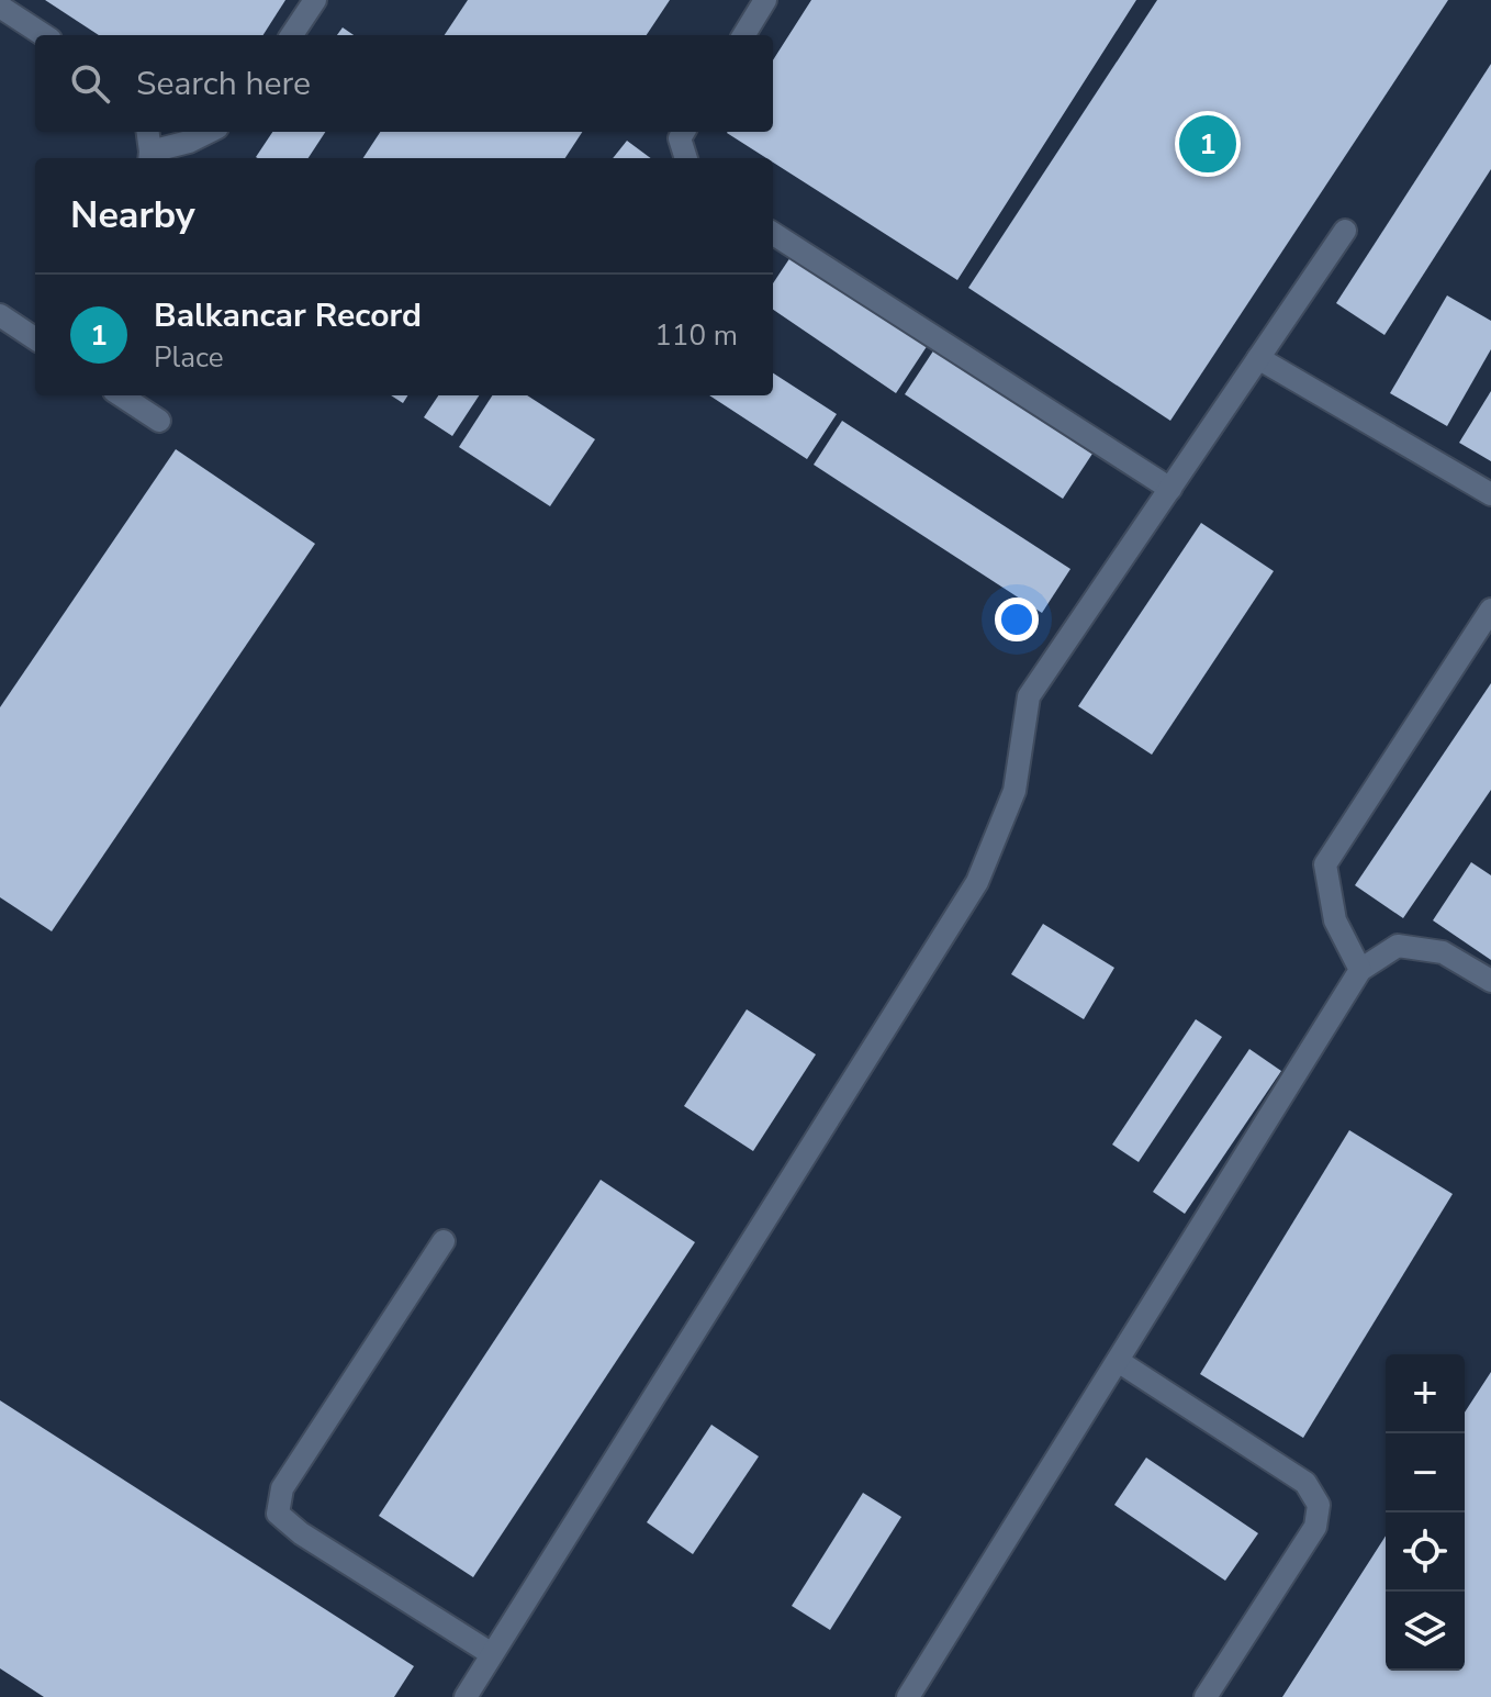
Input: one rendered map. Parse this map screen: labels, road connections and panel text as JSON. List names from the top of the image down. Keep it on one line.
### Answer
{"page":{"search":"Search here","pins":"1","heading":"Nearby","list":[{"mark":"1","name":"Balkancar Record","note":"Place","value":"110 m"}],"map_buttons":["+","−"]}}
